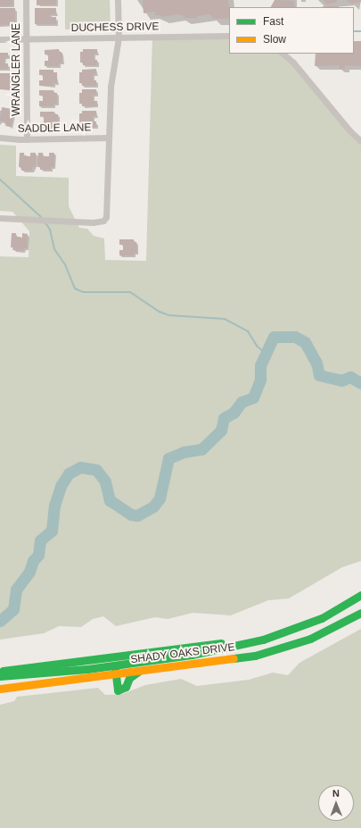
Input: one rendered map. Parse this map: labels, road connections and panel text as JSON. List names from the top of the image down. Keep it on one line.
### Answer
{"streets":{"street":["DUCHESS DRIVE","WRANGLER LANE","SADDLE LANE","SHADY OAKS DRIVE"]},"crossings":[["DUCHESS DRIVE","WRANGLER LANE"],["WRANGLER LANE","SADDLE LANE"]],"legend":["Fast","Slow"],"north":"top"}
